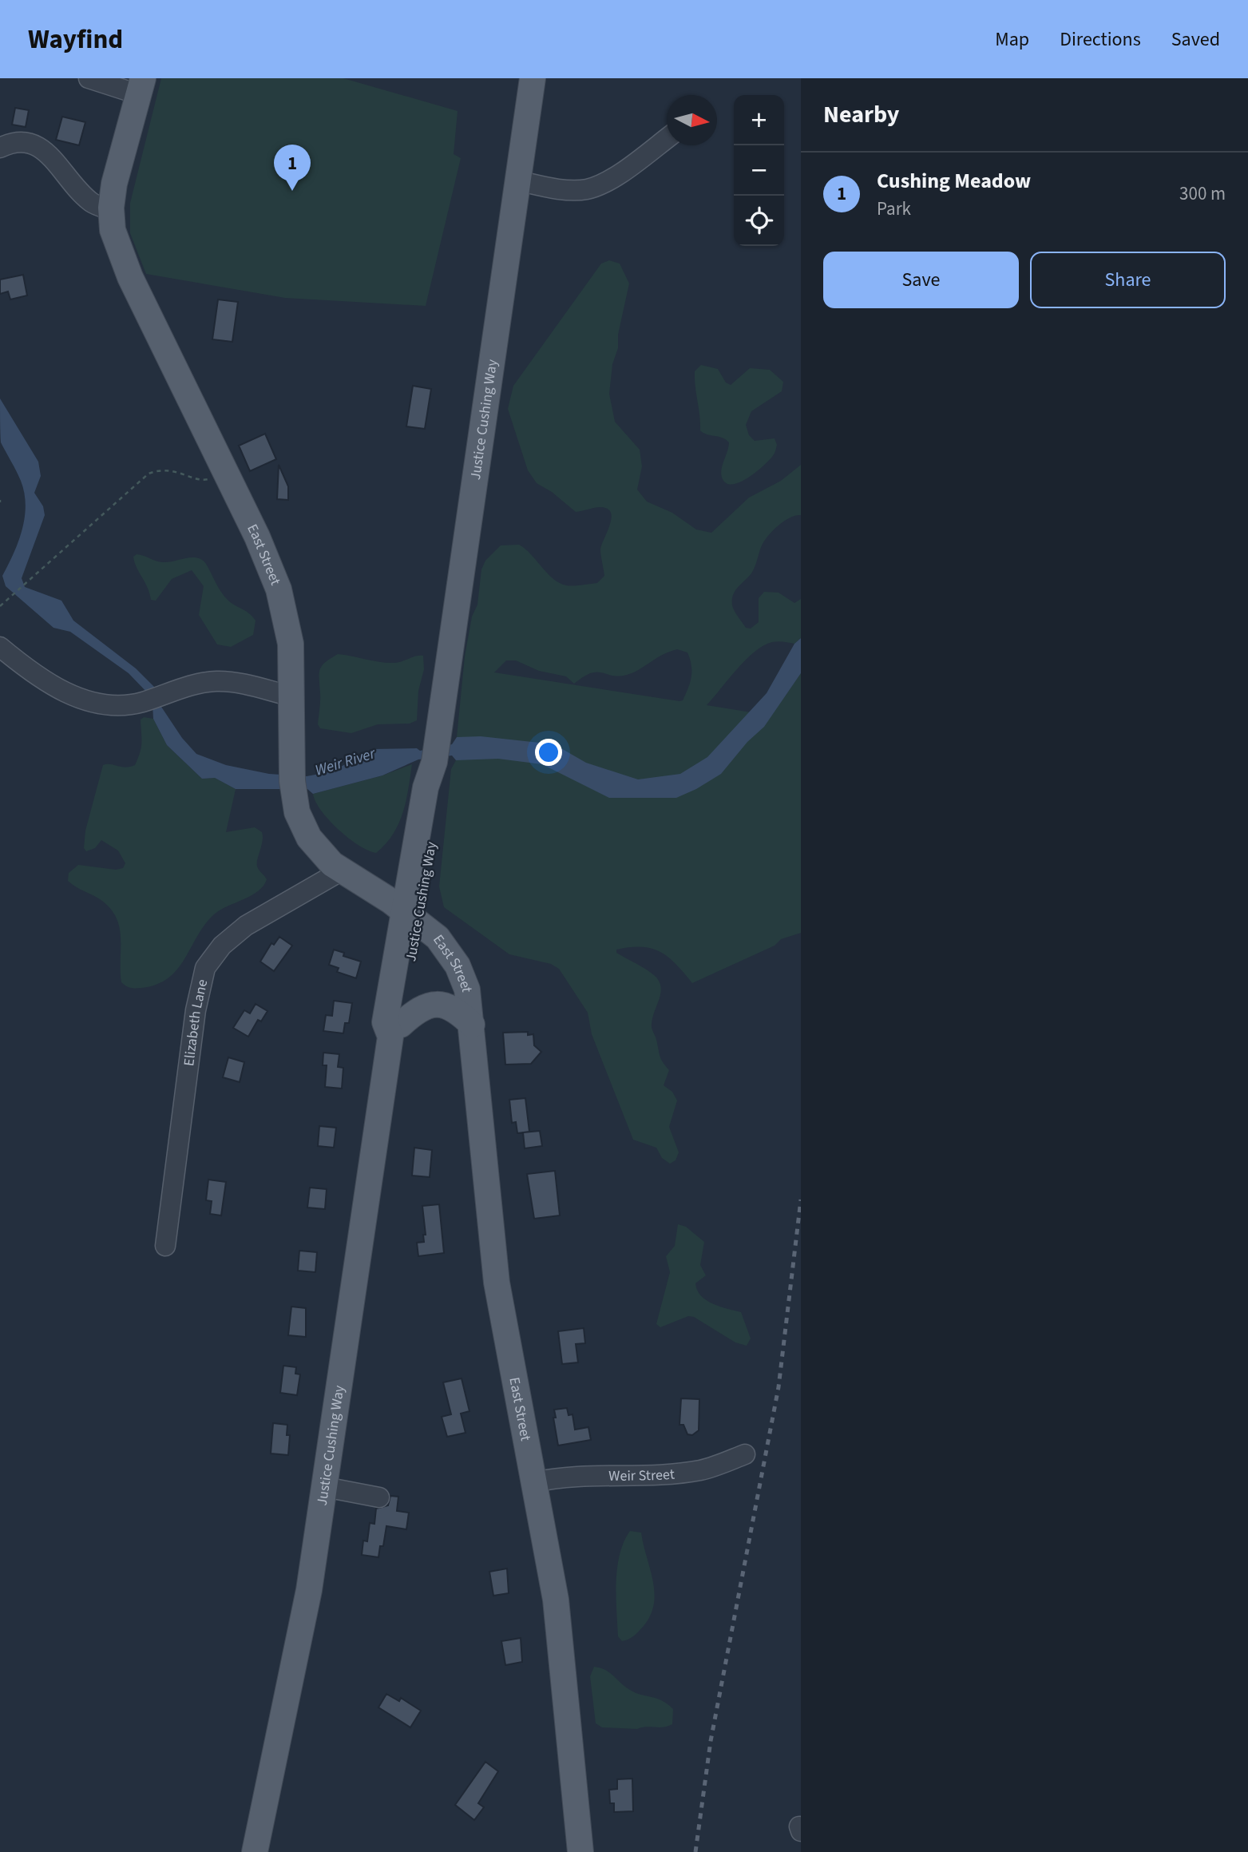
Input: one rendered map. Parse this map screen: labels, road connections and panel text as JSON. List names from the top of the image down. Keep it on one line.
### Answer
{"streets":{"main road":["Justice Cushing Way","East Street"],"street":["Elizabeth Lane","Weir Street"]},"crossings":[["Justice Cushing Way","East Street"],["East Street","Elizabeth Lane"],["East Street","Weir Street"]],"water":["Weir River"],"north":"right","page":{"header":"Wayfind","nav":["Map","Directions","Saved"],"heading":"Nearby","map_buttons":["+","−"],"pins":"1","list":[{"mark":"1","name":"Cushing Meadow","note":"Park","value":"300 m"}],"buttons":["Save","Share"]}}
